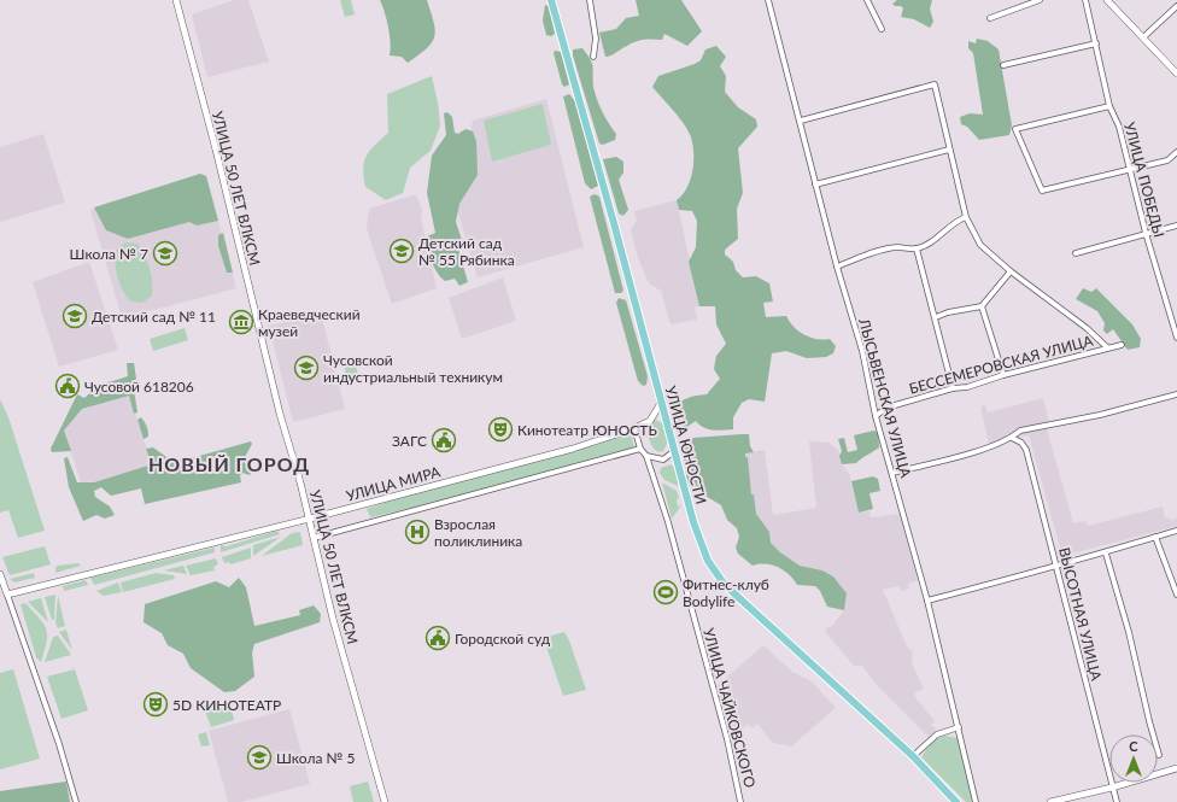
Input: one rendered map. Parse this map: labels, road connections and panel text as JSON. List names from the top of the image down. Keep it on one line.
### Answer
{"streets":{"main road":["УЛИЦА ЮНОСТИ"],"street":["УЛИЦА ПОБЕДЫ","УЛИЦА 50 ЛЕТ ВЛКСМ","БЕССЕМЕРОВСКАЯ УЛИЦА","ЛЫСЬВЕНСКАЯ УЛИЦА","УЛИЦА МИРА","ВЫСОТНАЯ УЛИЦА","УЛИЦА ЧАЙКОВСКОГО"]},"crossings":[["УЛИЦА 50 ЛЕТ ВЛКСМ","УЛИЦА МИРА"],["БЕССЕМЕРОВСКАЯ УЛИЦА","ЛЫСЬВЕНСКАЯ УЛИЦА"],["УЛИЦА ЮНОСТИ","УЛИЦА МИРА"],["УЛИЦА МИРА","УЛИЦА ЧАЙКОВСКОГО"]],"districts":["НОВЫЙ ГОРОД"],"places":{"school or university":["Детский сад № 55 Рябинка","Школа № 7","Детский сад № 11","Чусовской индустриальный техникум","Школа № 5"],"museum":["Краеведческий музей"],"public building":["Чусовой 618206","ЗАГС","Городской суд"],"theatre":["Кинотеатр ЮНОСТЬ","5D КИНОТЕАТР"],"hospital":["Взрослая поликлиника"],"sports":["Фитнес-клуб Bodylife"]},"north":"top"}
